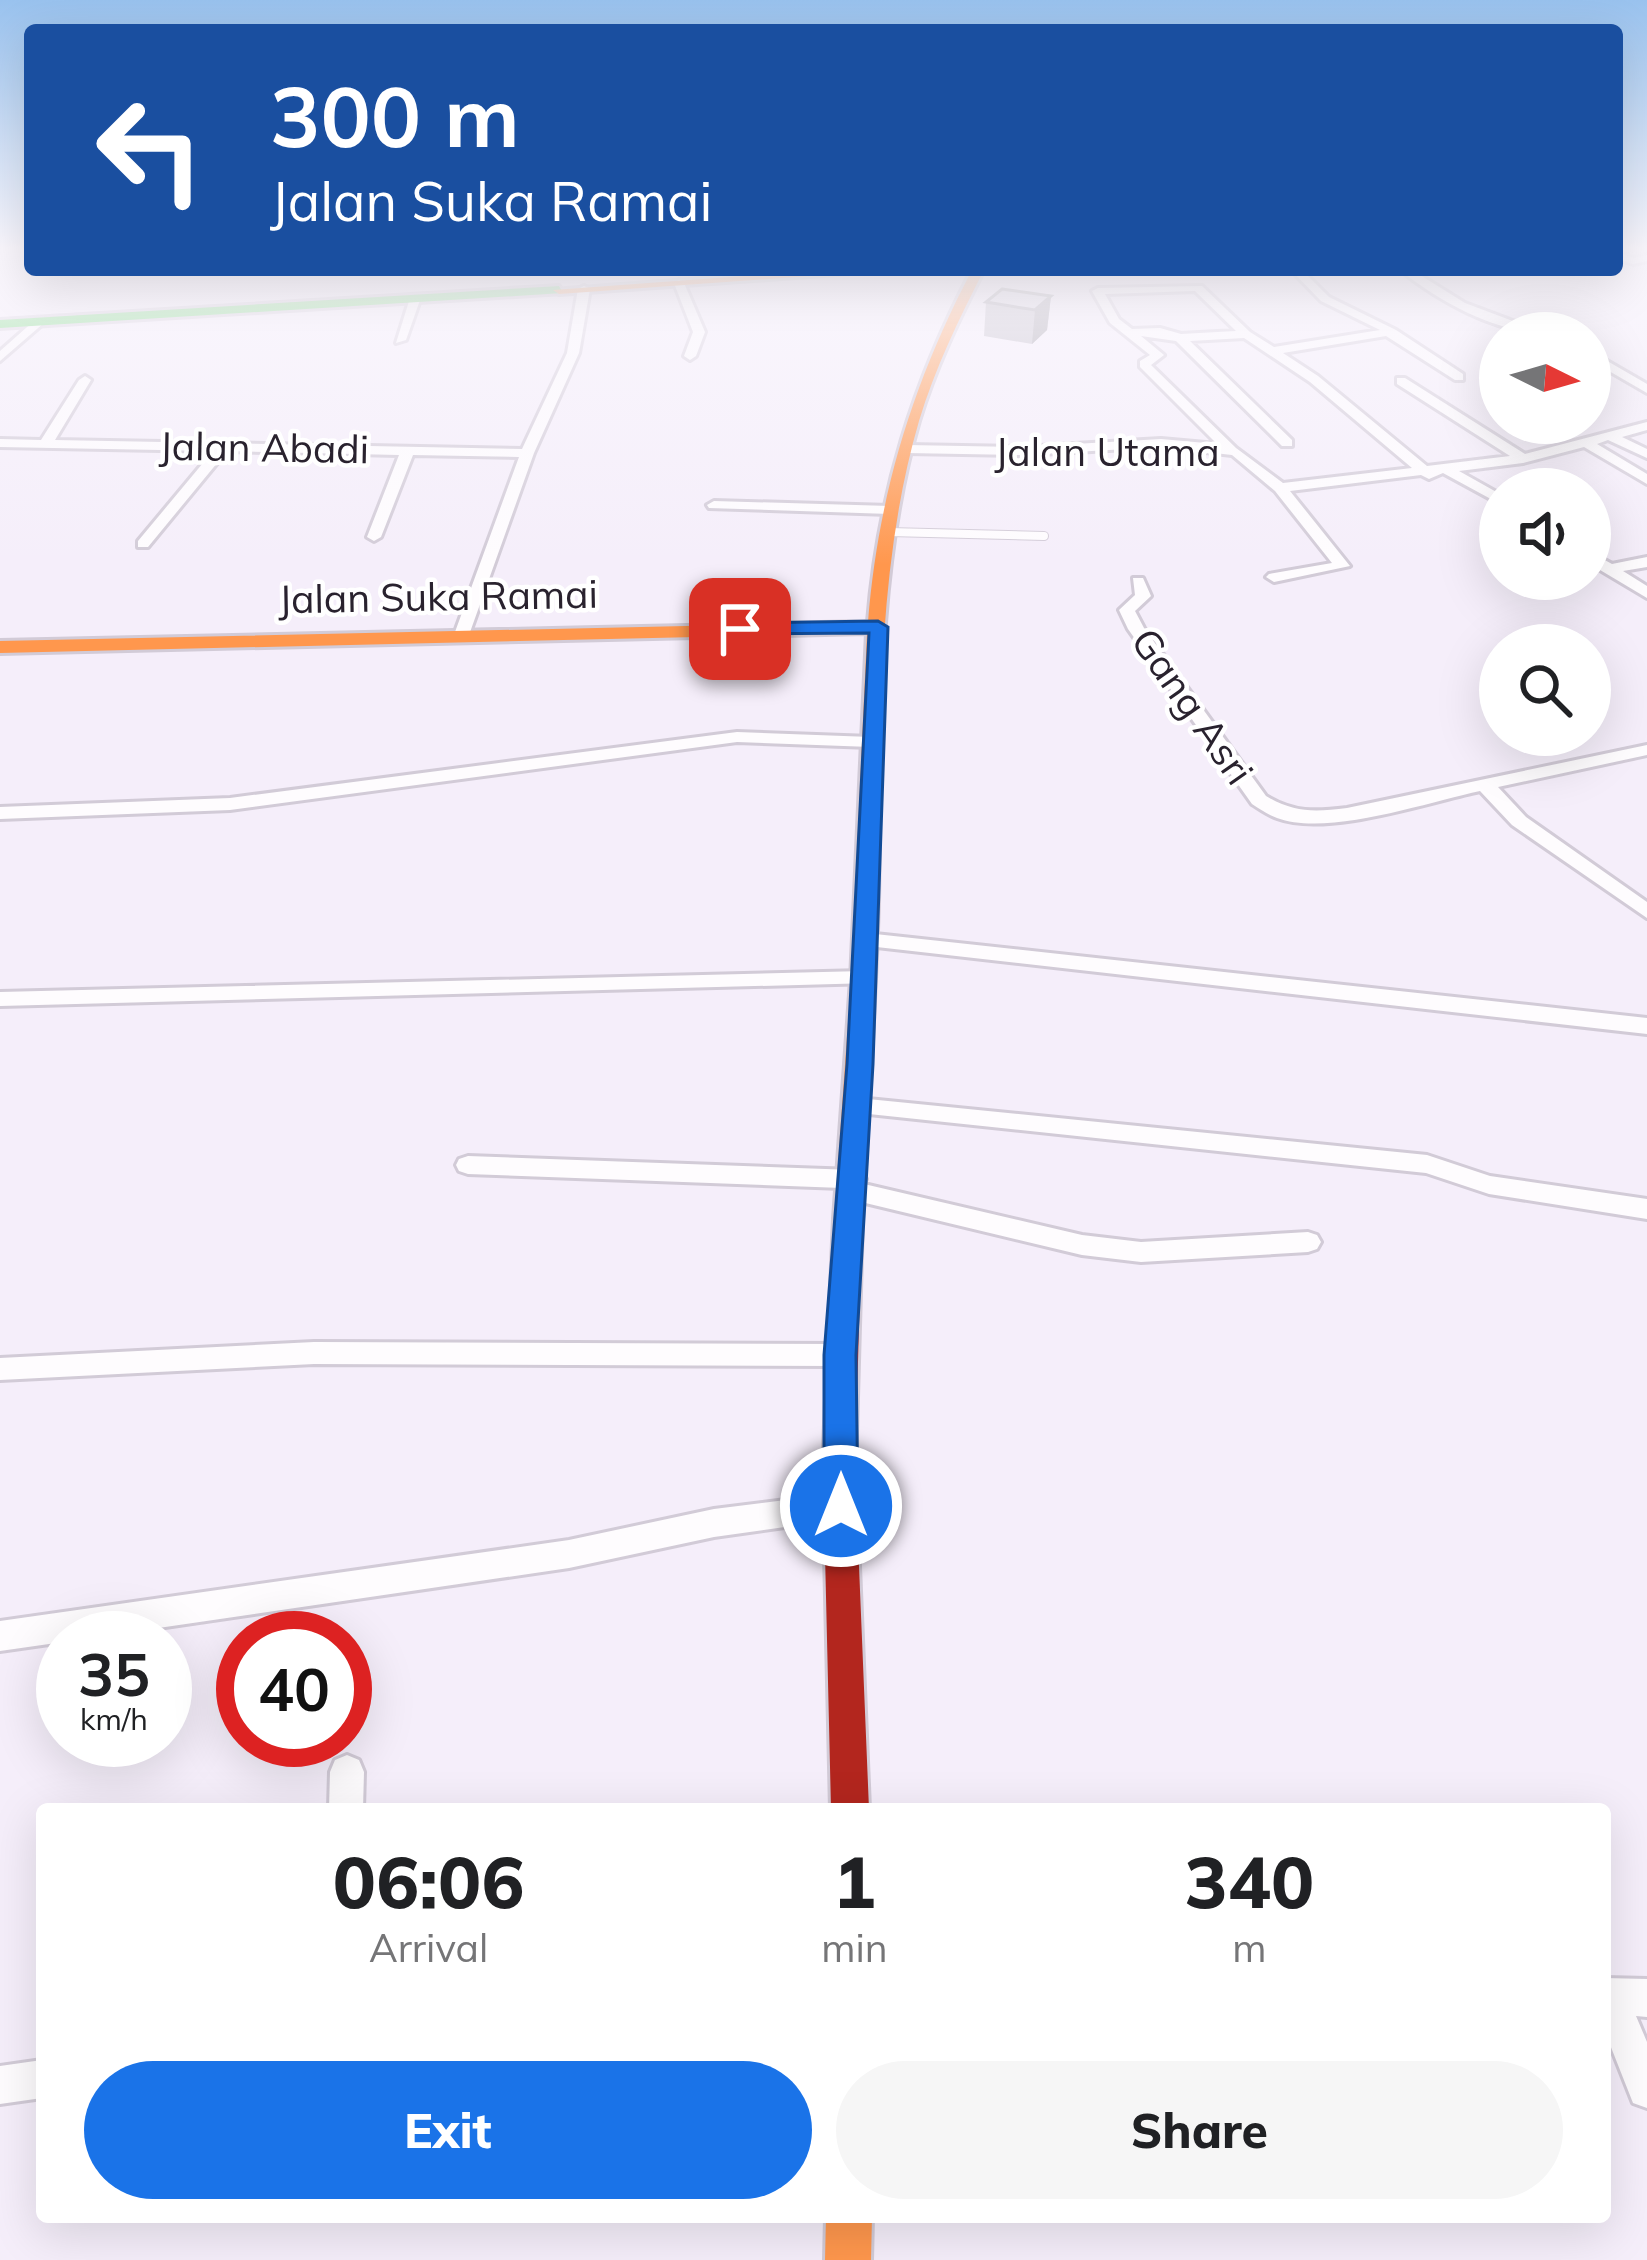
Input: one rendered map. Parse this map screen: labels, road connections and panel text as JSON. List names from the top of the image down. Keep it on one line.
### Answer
{"streets":{"main road":["Jalan Suka Ramai"],"street":["Jalan Abadi","Jalan Utama","Gang Asri"]},"north":"right","page":{"turn":["300 m","Jalan Suka Ramai"],"speed":"35 km/h","limit":"40","eta":["06:06","Arrival","1","min","340","m"],"buttons":["Exit","Share"]}}
